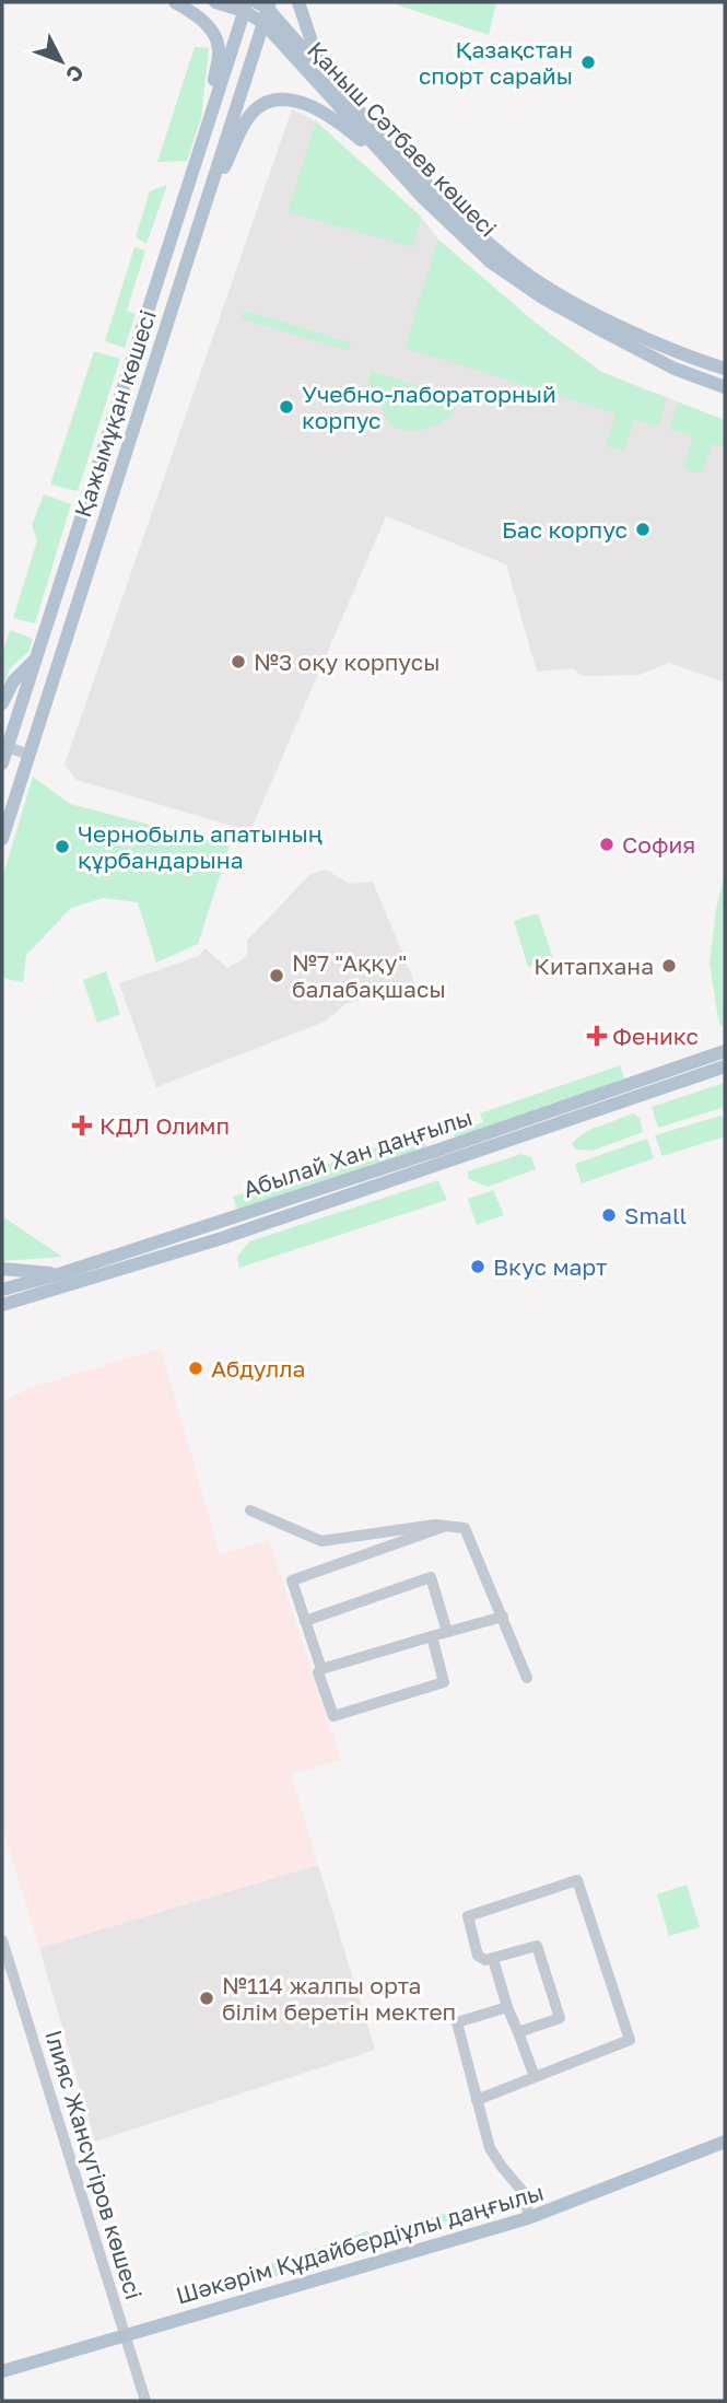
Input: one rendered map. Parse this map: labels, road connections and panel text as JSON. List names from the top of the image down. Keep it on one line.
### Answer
{"streets":{"main road":["Қаныш Сәтбаев көшесі","Қажымұқан көшесі","Абылай Хан даңғылы","Шәкәрім Құдайбердіұлы даңғылы"],"street":["Ілияс Жансүгіров көшесі"]},"crossings":[["Қаныш Сәтбаев көшесі","Қажымұқан көшесі"],["Ілияс Жансүгіров көшесі","Шәкәрім Құдайбердіұлы даңғылы"]],"places":{"other":["Қазақстан спорт сарайы","Учебно-лабораторный корпус","Бас корпус","№3 оқу корпусы","София","Чернобыль апатының құрбандарына","Китапхана","№7 \"Аққу\" балабақшасы","Small","Вкус март","Абдулла","№114 жалпы орта білім беретін мектеп"],"health":["Феникс","КДЛ Олимп"]},"north":"bottom right"}
